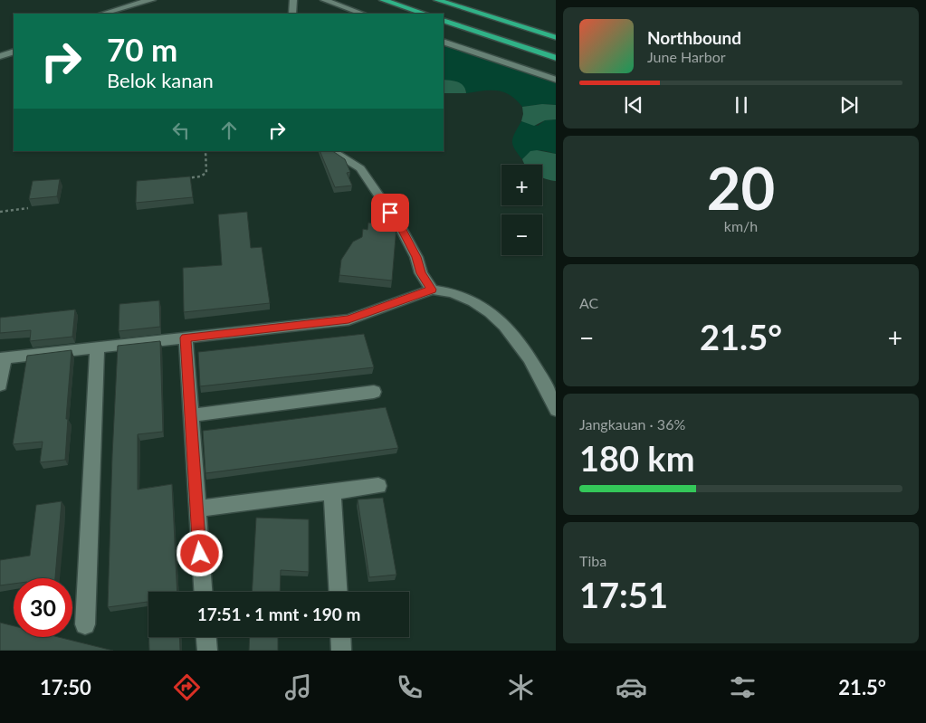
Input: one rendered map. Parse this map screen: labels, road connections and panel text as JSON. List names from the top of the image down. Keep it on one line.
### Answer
{"page":{"turn":["70 m","Belok kanan"],"song":["Northbound","June Harbor"],"tile":[["20","km/h"],"AC",["Jangkauan · 36%","180 km"],["Tiba","17:51"]],"map_buttons":["+","−"],"heat":["−","21.5°","+"],"limit":"30","trip":"17:51 · 1 mnt · 190 m","tabs":["17:50","21.5°"]}}
